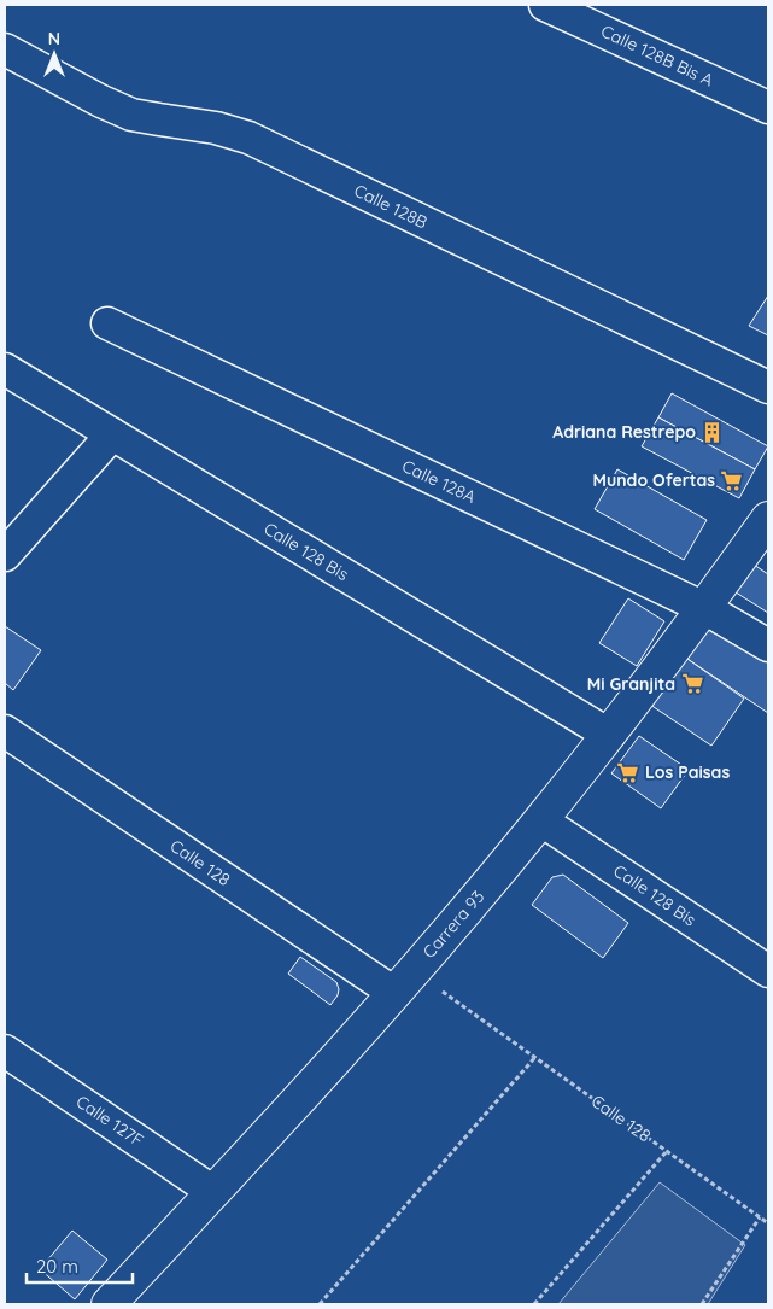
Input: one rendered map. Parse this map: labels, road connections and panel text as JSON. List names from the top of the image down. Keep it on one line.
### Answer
{"streets":{"street":["Calle 128B Bis A","Calle 128B","Calle 128A","Calle 128 Bis","Calle 128","Carrera 93","Calle 127F"]},"crossings":[["Calle 128A","Carrera 93"],["Calle 128 Bis","Carrera 93"],["Calle 128","Carrera 93"],["Carrera 93","Calle 127F"]],"places":{"building":["Adriana Restrepo"],"supermarket":["Mundo Ofertas","Mi Granjita","Los Paisas"]},"scale_bar":"20 m","north":"top"}
